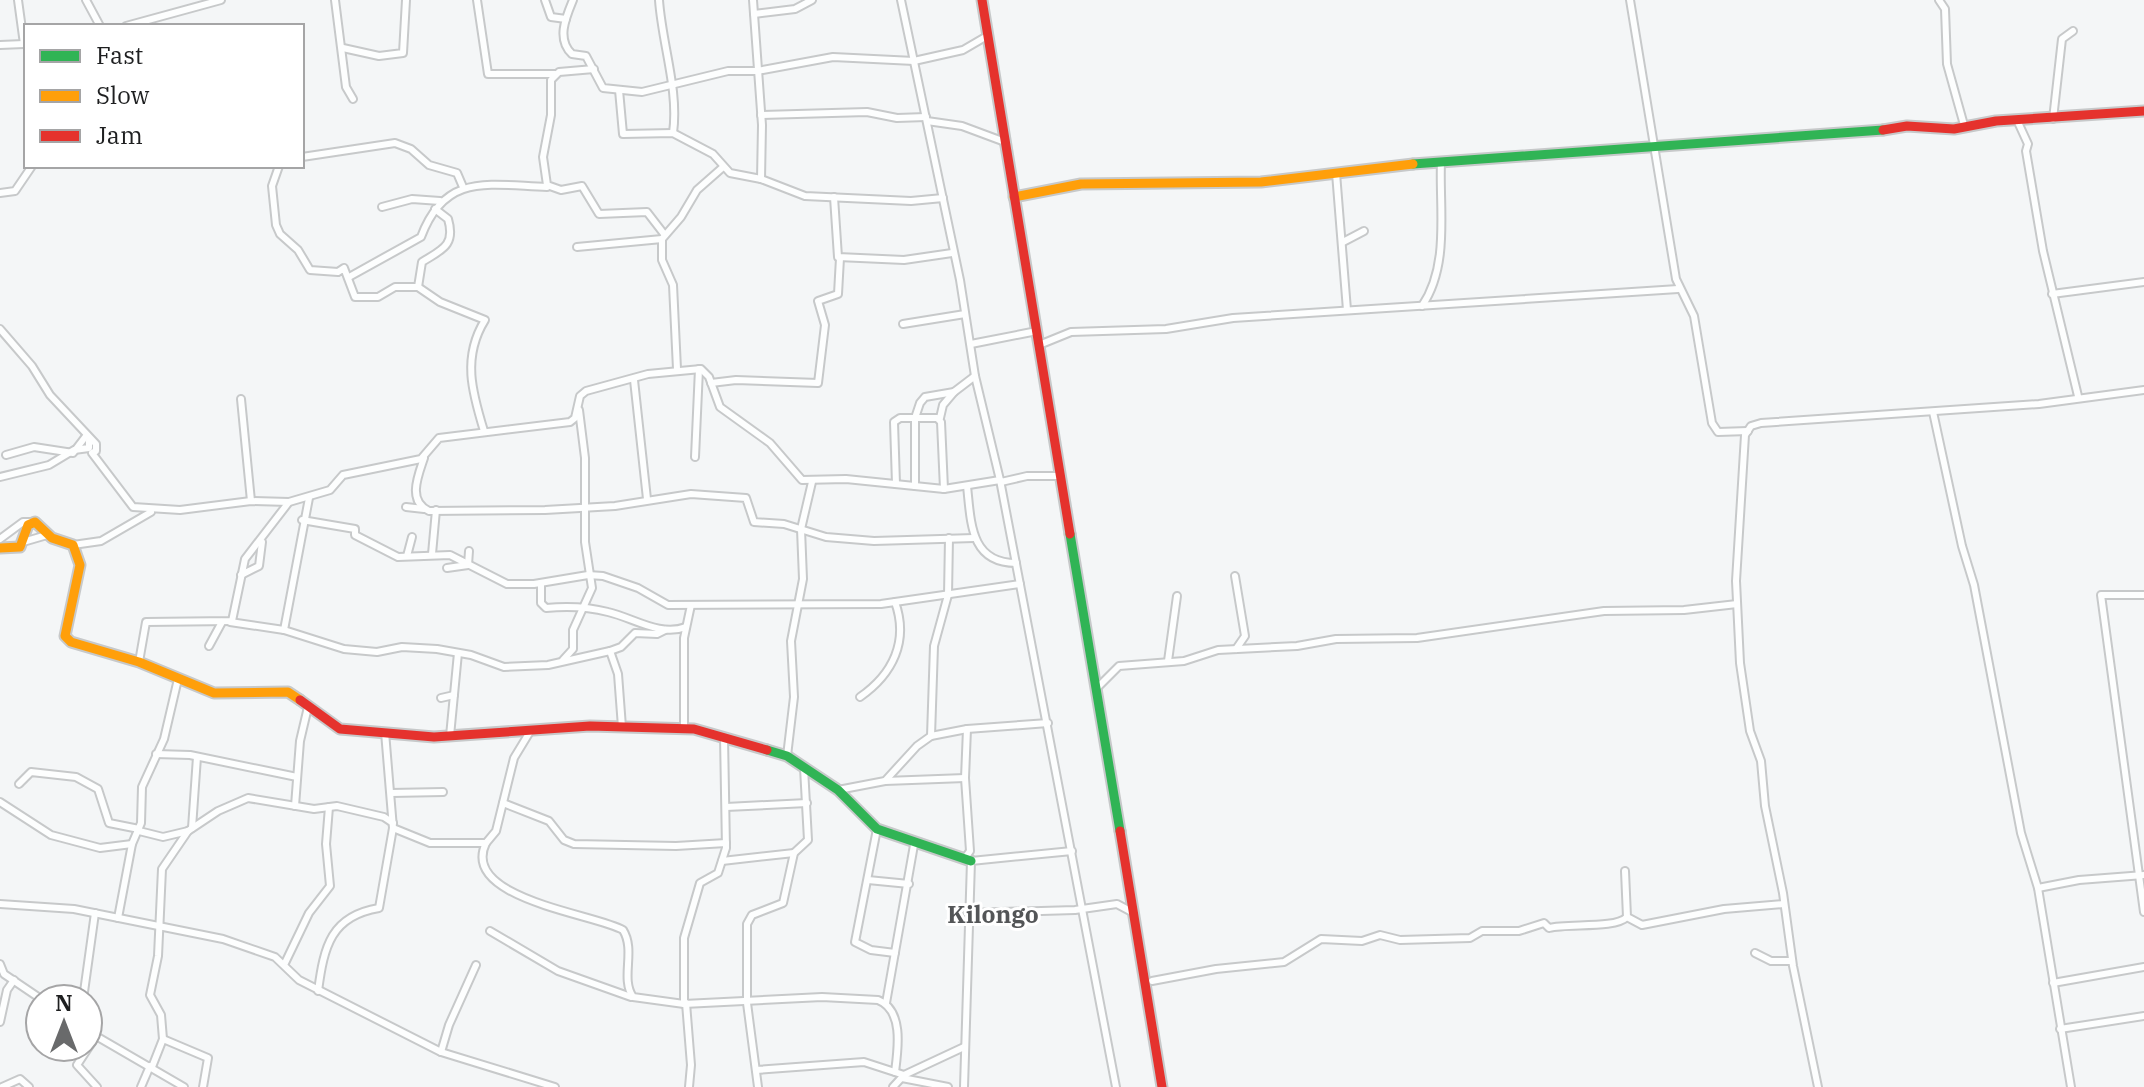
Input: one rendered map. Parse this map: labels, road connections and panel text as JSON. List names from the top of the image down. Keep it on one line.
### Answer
{"districts":["Kilongo"],"legend":["Fast","Slow","Jam"],"north":"top"}
